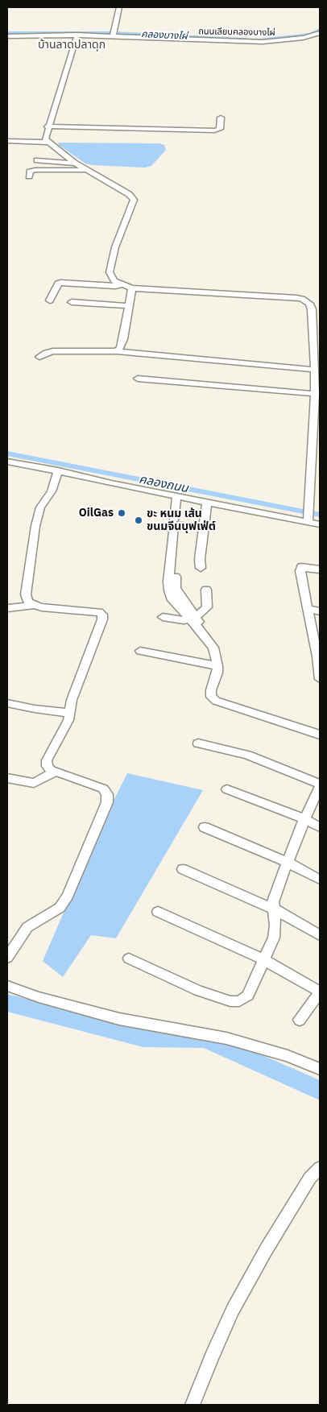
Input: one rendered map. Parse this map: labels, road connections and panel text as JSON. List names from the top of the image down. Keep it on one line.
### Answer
{"streets":{"street":["ถนนเลียบคลองบางไผ่"]},"districts":["บ้านลาดปลาดุก"],"water":["คลองบางไผ่","คลองถนน"],"places":["OilGas","ขะ หนม เส้น ขนมจีนบุฟเฟ่ต์"]}
